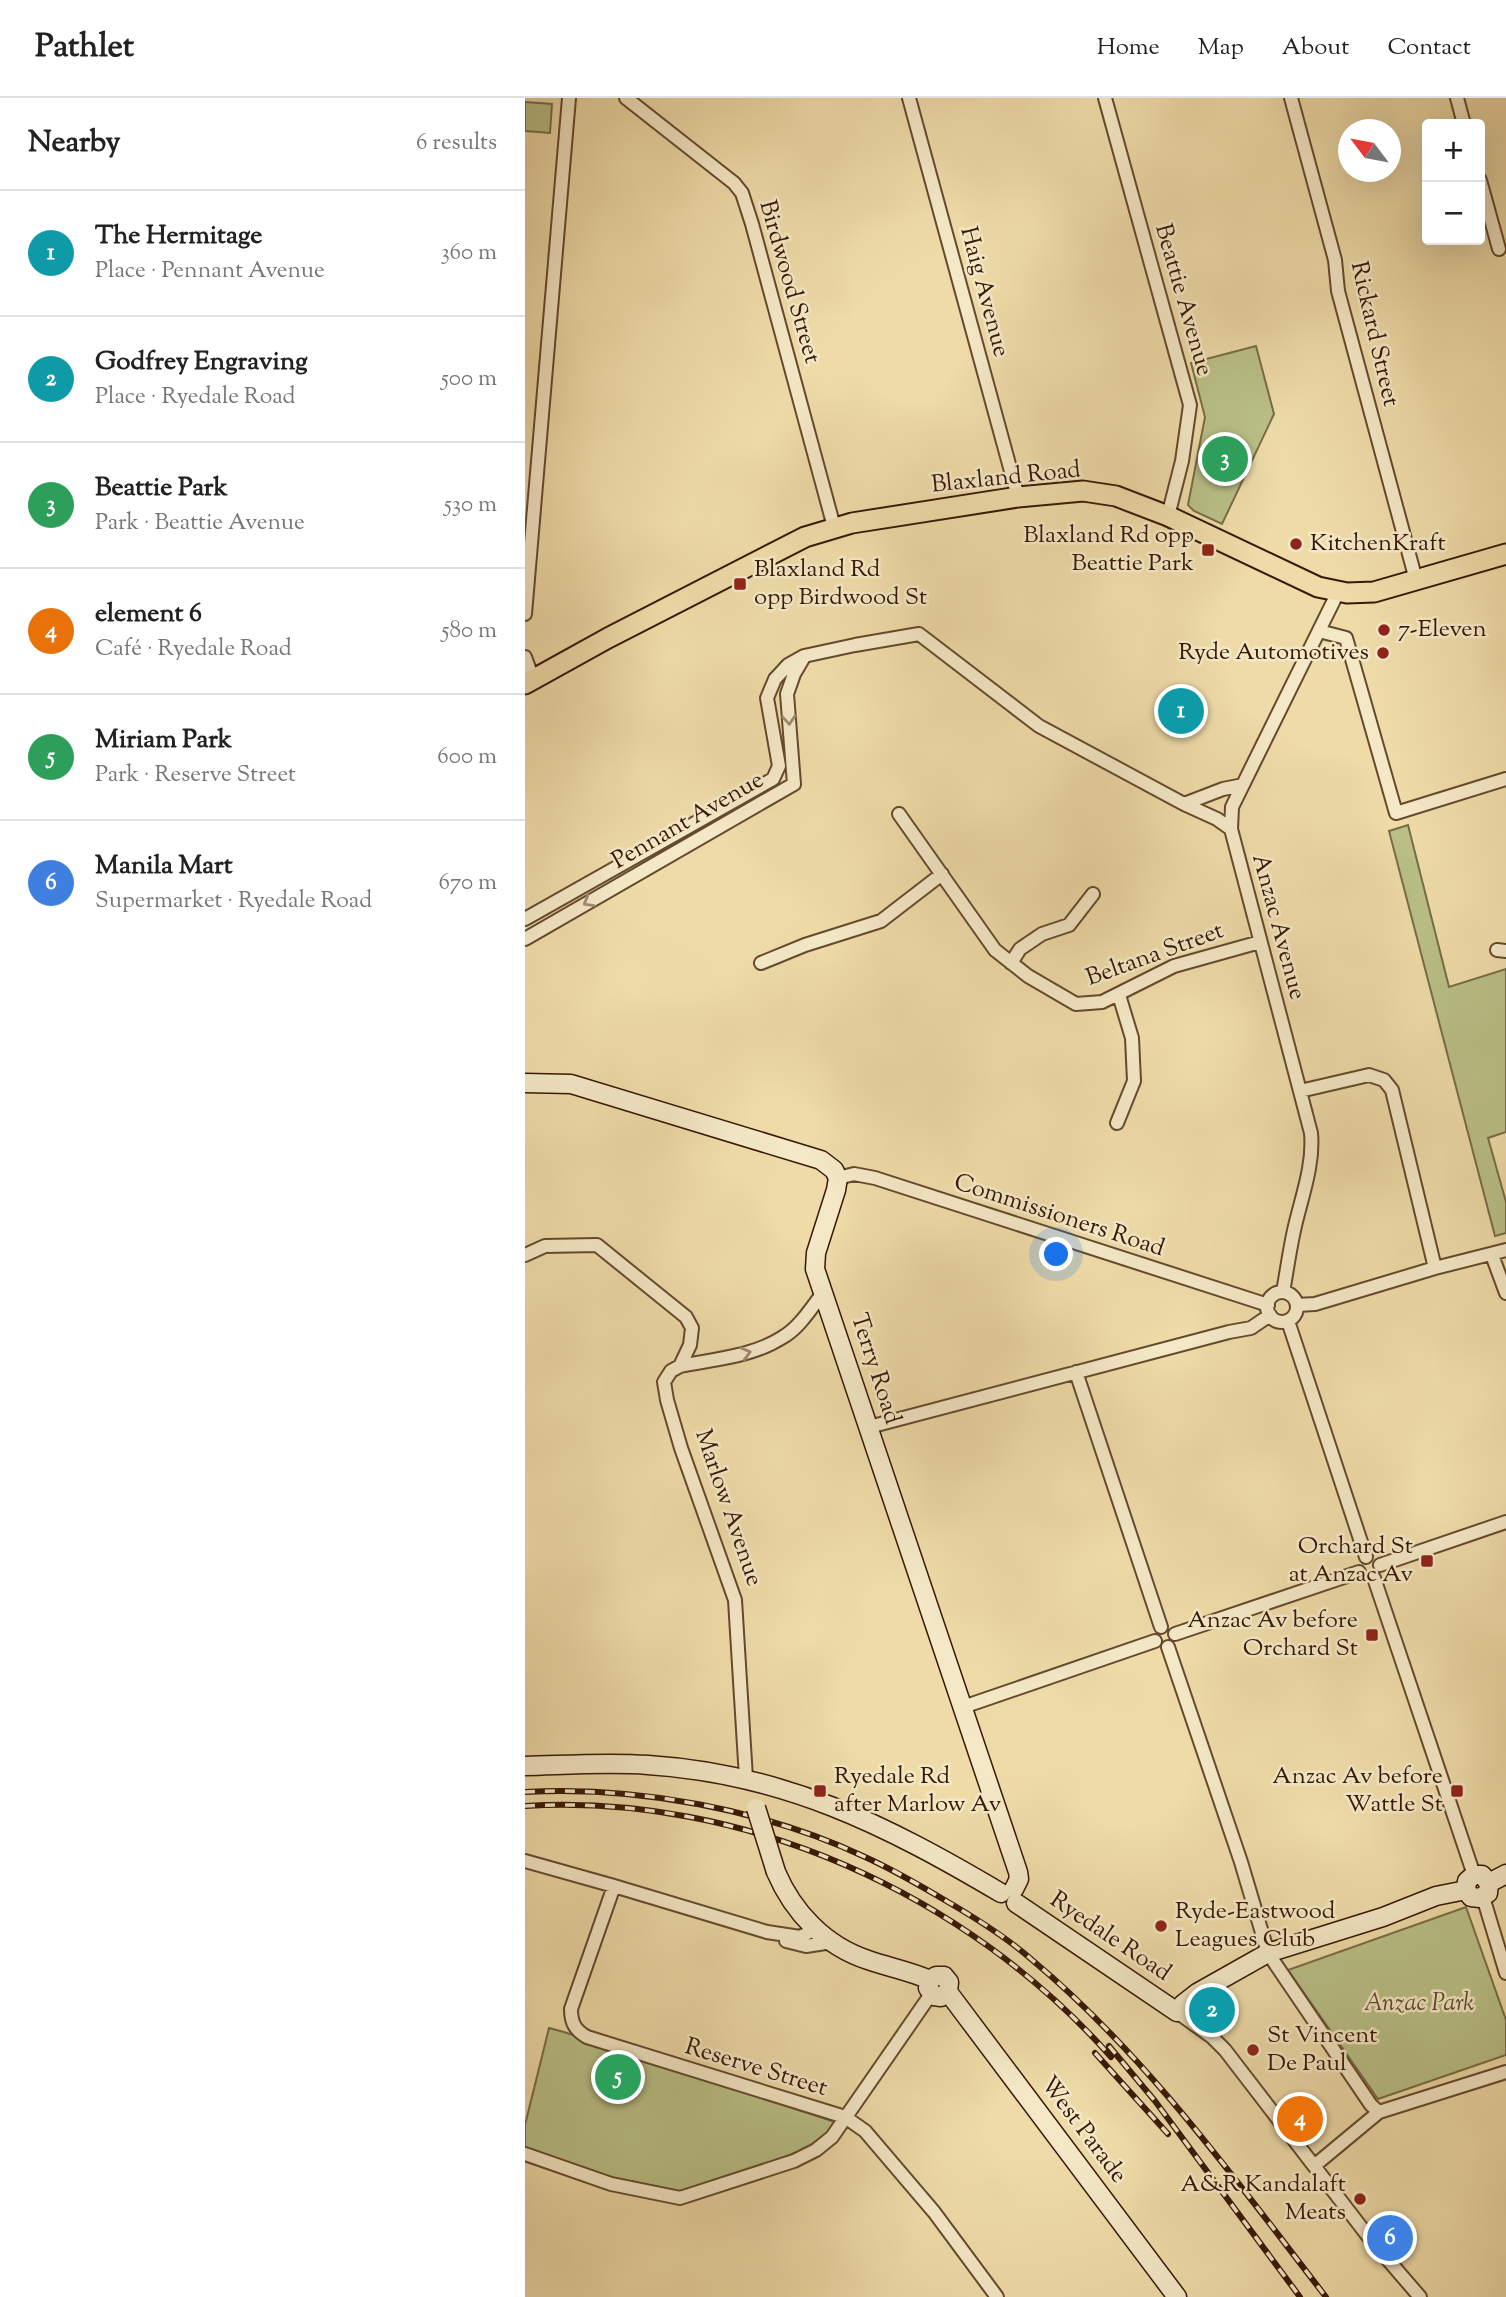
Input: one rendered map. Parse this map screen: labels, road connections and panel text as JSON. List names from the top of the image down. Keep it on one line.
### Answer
{"streets":{"main road":["Blaxland Road"],"street":["Birdwood Street","Haig Avenue","Beattie Avenue","Rickard Street","Pennant Avenue","Anzac Avenue","Beltana Street","Commissioners Road","Terry Road","Marlow Avenue","Ryedale Road","Reserve Street","West Parade"]},"crossings":[["Birdwood Street","Blaxland Road"],["Haig Avenue","Blaxland Road"],["Beattie Avenue","Blaxland Road"],["Rickard Street","Blaxland Road"],["Blaxland Road","Anzac Avenue"],["Pennant Avenue","Anzac Avenue"],["Anzac Avenue","Beltana Street"],["Anzac Avenue","Commissioners Road"],["Commissioners Road","Terry Road"],["Terry Road","Ryedale Road"],["Marlow Avenue","Ryedale Road"]],"parks":["Anzac Park"],"places":{"other":["KitchenKraft","7-Eleven","Ryde Automotives","Ryde-Eastwood Leagues Club","St Vincent De Paul","A&R Kandalaft Meats"],"transit":["Blaxland Rd opp Beattie Park","Blaxland Rd opp Birdwood St","Orchard St at Anzac Av","Anzac Av before Orchard St","Ryedale Rd after Marlow Av","Anzac Av before Wattle St"]},"north":"top left","page":{"header":"Pathlet","nav":["Home","Map","About","Contact"],"heading":["Nearby","6 results"],"map_buttons":["+","−"],"list":[{"mark":"1","name":"The Hermitage","note":"Place · Pennant Avenue","value":"360 m"},{"mark":"2","name":"Godfrey Engraving","note":"Place · Ryedale Road","value":"500 m"},{"mark":"3","name":"Beattie Park","note":"Park · Beattie Avenue","value":"530 m"},{"mark":"4","name":"element 6","note":"Café · Ryedale Road","value":"580 m"},{"mark":"5","name":"Miriam Park","note":"Park · Reserve Street","value":"600 m"},{"mark":"6","name":"Manila Mart","note":"Supermarket · Ryedale Road","value":"670 m"}],"pins":["3","1","2","5","4","6"]}}
